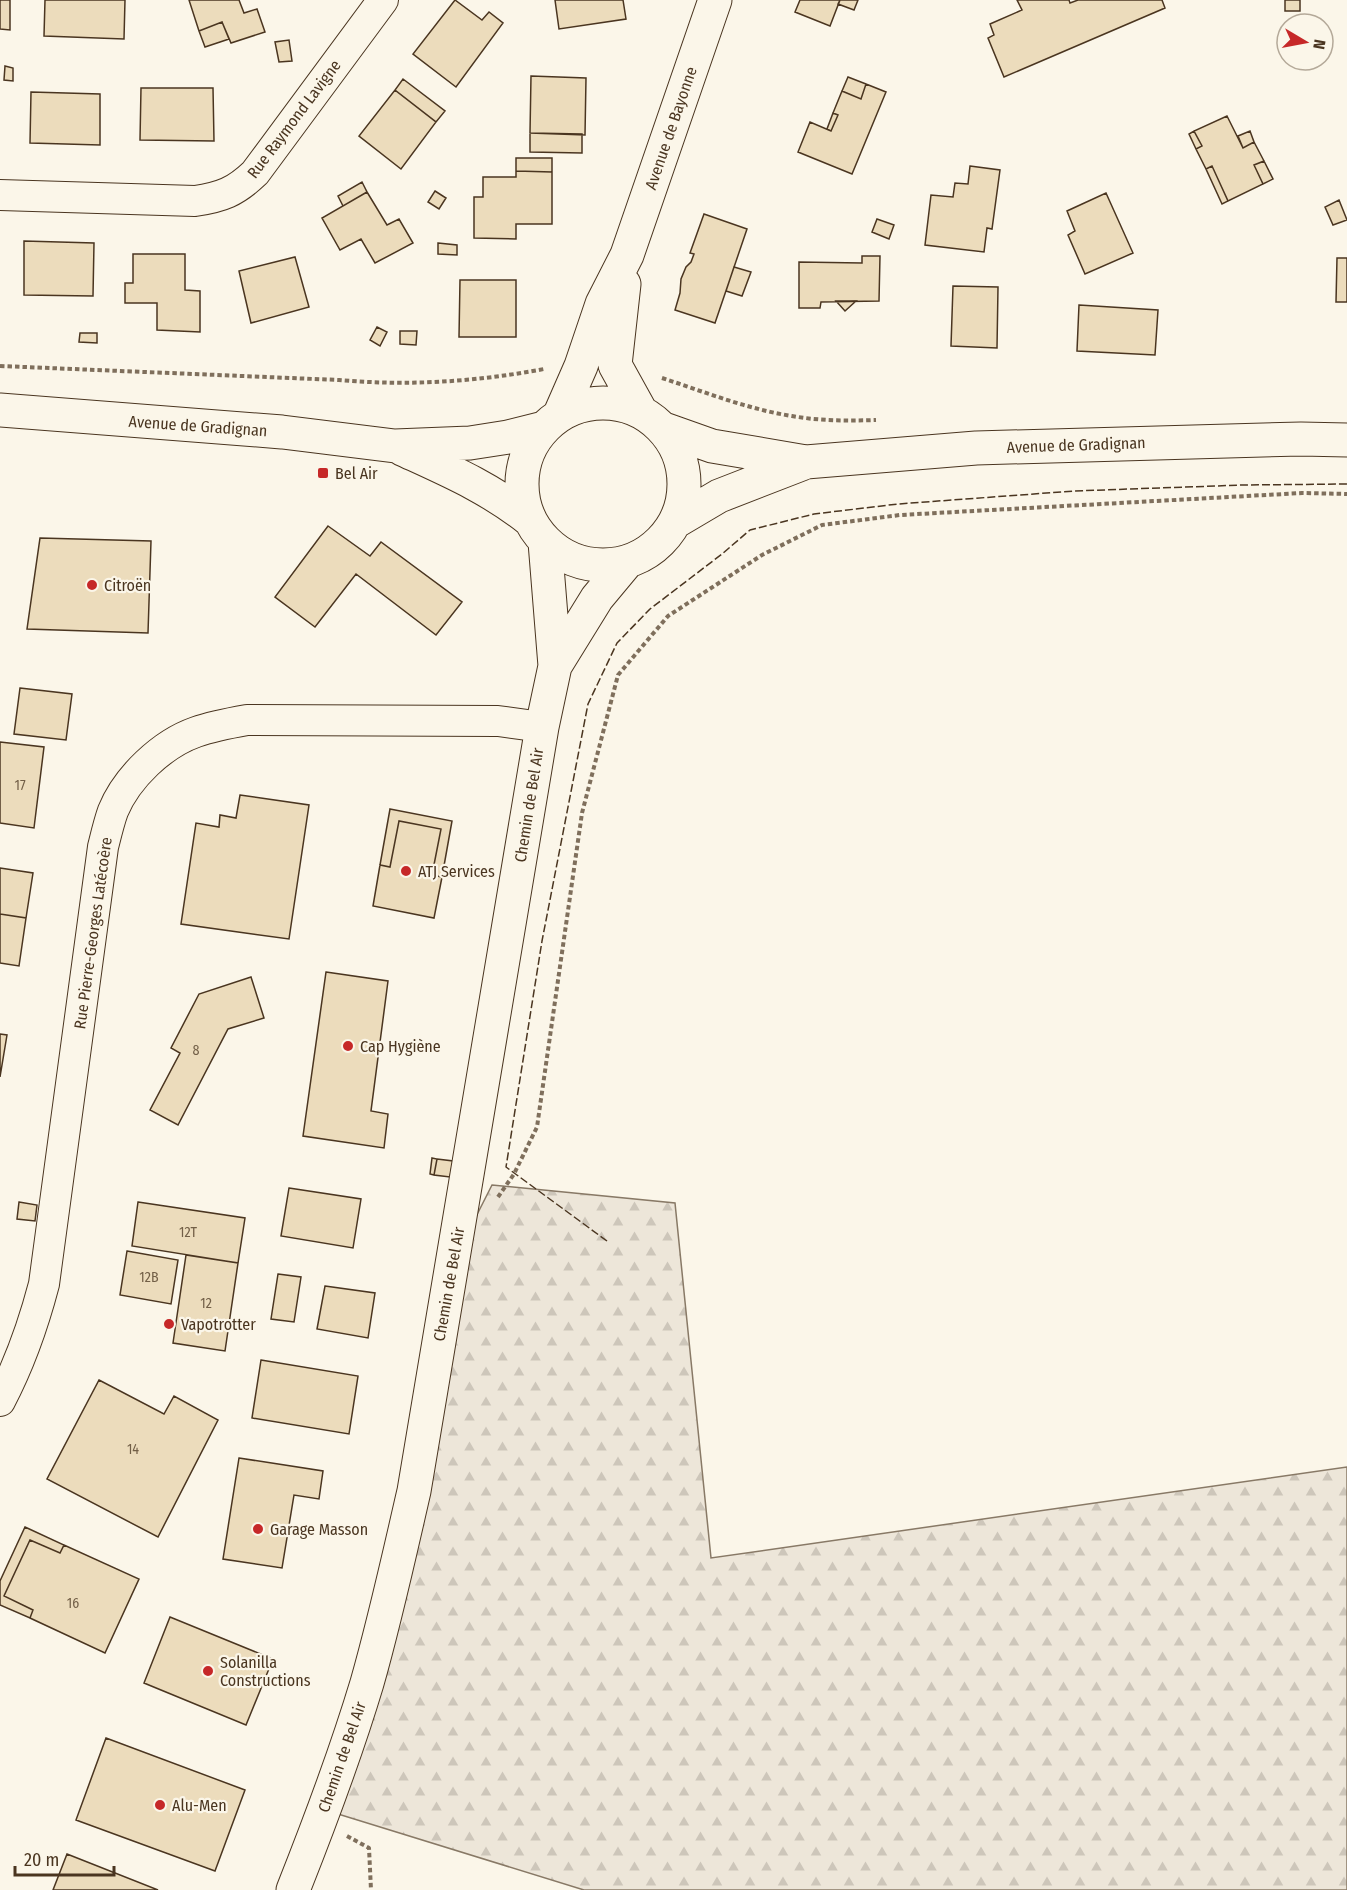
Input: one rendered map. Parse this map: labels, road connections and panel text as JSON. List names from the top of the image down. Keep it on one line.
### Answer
{"streets":{"street":["Rue Raymond Lavigne","Avenue de Bayonne","Avenue de Gradignan","Chemin de Bel Air","Rue Pierre-Georges Latécoère"]},"crossings":[["Avenue de Bayonne","Avenue de Gradignan"],["Avenue de Bayonne","Chemin de Bel Air"],["Avenue de Gradignan","Chemin de Bel Air"],["Chemin de Bel Air","Rue Pierre-Georges Latécoère"]],"places":{"transit":["Bel Air"],"other":["Citroën","ATJ Services","Cap Hygiène","Vapotrotter","Garage Masson","Solanilla Constructions","Alu-Men"]},"house_numbers":["17","8","12T","12B","12","14","16"],"scale_bar":"20 m","north":"right"}
